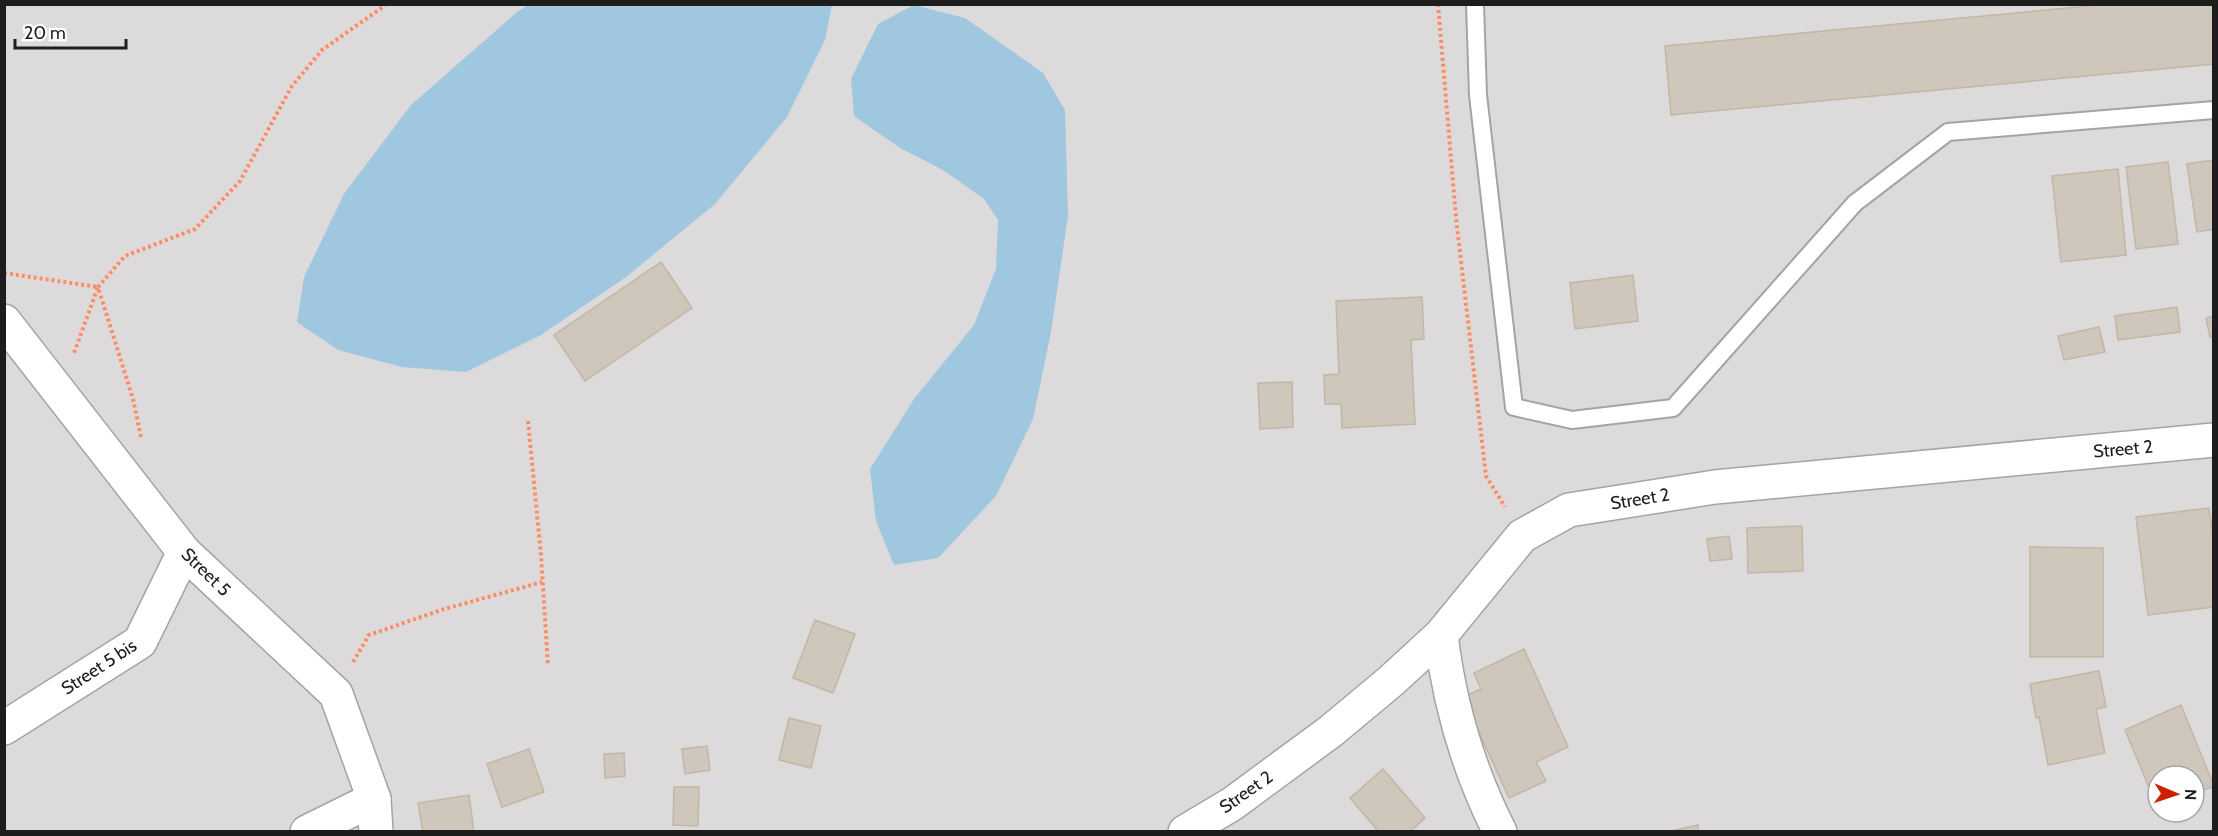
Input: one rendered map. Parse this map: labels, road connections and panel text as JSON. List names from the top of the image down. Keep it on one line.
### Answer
{"streets":{"street":["Street 2","Street 5","Street 5 bis"]},"crossings":[["Street 5","Street 5 bis"]],"scale_bar":"20 m","north":"right"}
